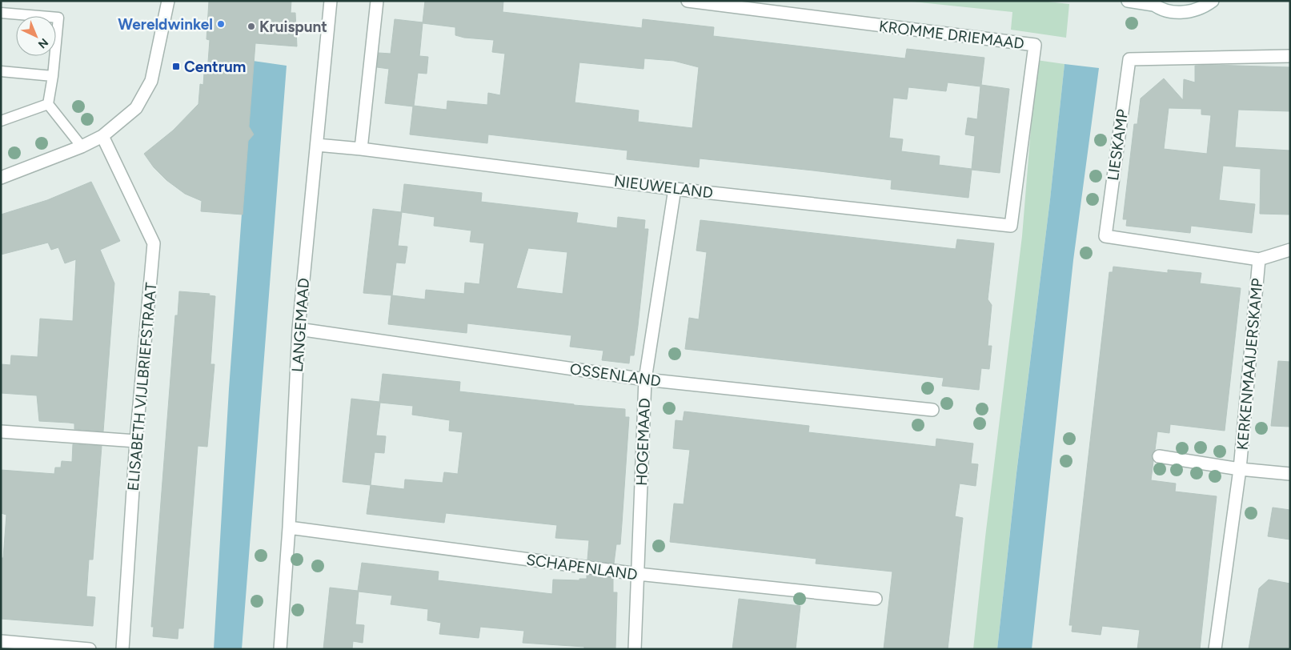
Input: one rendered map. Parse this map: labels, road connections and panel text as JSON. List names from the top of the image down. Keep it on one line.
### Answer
{"streets":{"street":["KROMME DRIEMAAD","LIESKAMP","NIEUWELAND","LANGEMAAD","KERKENMAAIJERSKAMP","OSSENLAND","ELISABETH VIJLBRIEFSTRAAT","HOGEMAAD","SCHAPENLAND"]},"crossings":[["KROMME DRIEMAAD","NIEUWELAND"],["LIESKAMP","KERKENMAAIJERSKAMP"],["NIEUWELAND","LANGEMAAD"],["NIEUWELAND","HOGEMAAD"],["LANGEMAAD","OSSENLAND"],["LANGEMAAD","SCHAPENLAND"],["OSSENLAND","HOGEMAAD"],["HOGEMAAD","SCHAPENLAND"]],"places":{"other":["Wereldwinkel","Kruispunt"],"transit":["Centrum"]},"north":"bottom right"}
